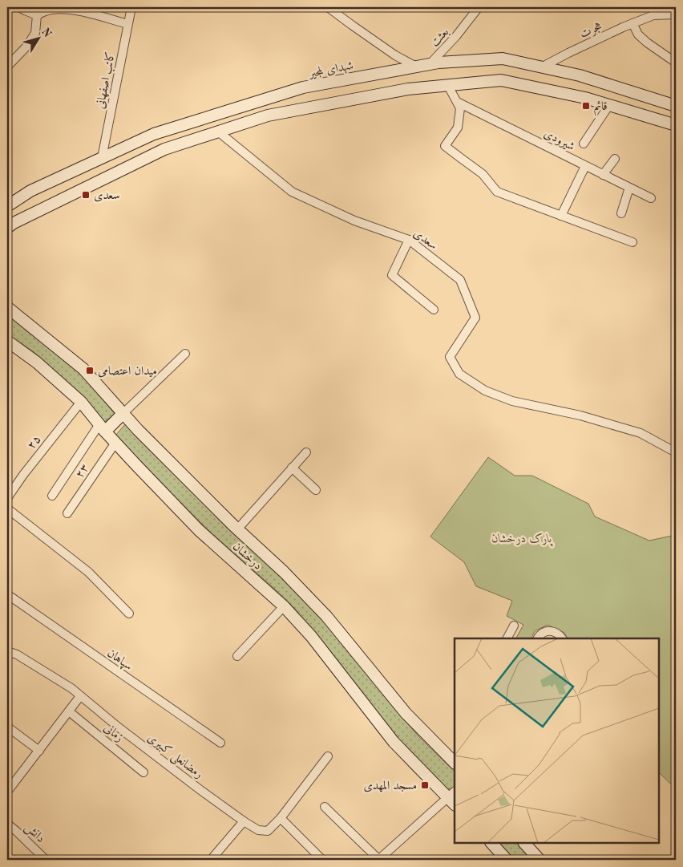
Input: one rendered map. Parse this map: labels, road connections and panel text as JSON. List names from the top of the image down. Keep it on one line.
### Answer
{"streets":{"main road":["شهدای لمجیر","درخشان"],"street":["هجرت","بعثت","کاتب اصفهانی","شیرودی","سعدی","۲۵","۲۳","سپاهان","زمانی","رمضانعلی کبیری","دانش"]},"crossings":[["هجرت","شهدای لمجیر"],["بعثت","شهدای لمجیر"],["شهدای لمجیر","کاتب اصفهانی"],["۲۵","درخشان"],["۲۳","درخشان"]],"parks":["پارک درخشان"],"places":{"transit":["قائم","سعدی","میدان اعتصامی","مسجد المهدی"]},"north":"top right"}
